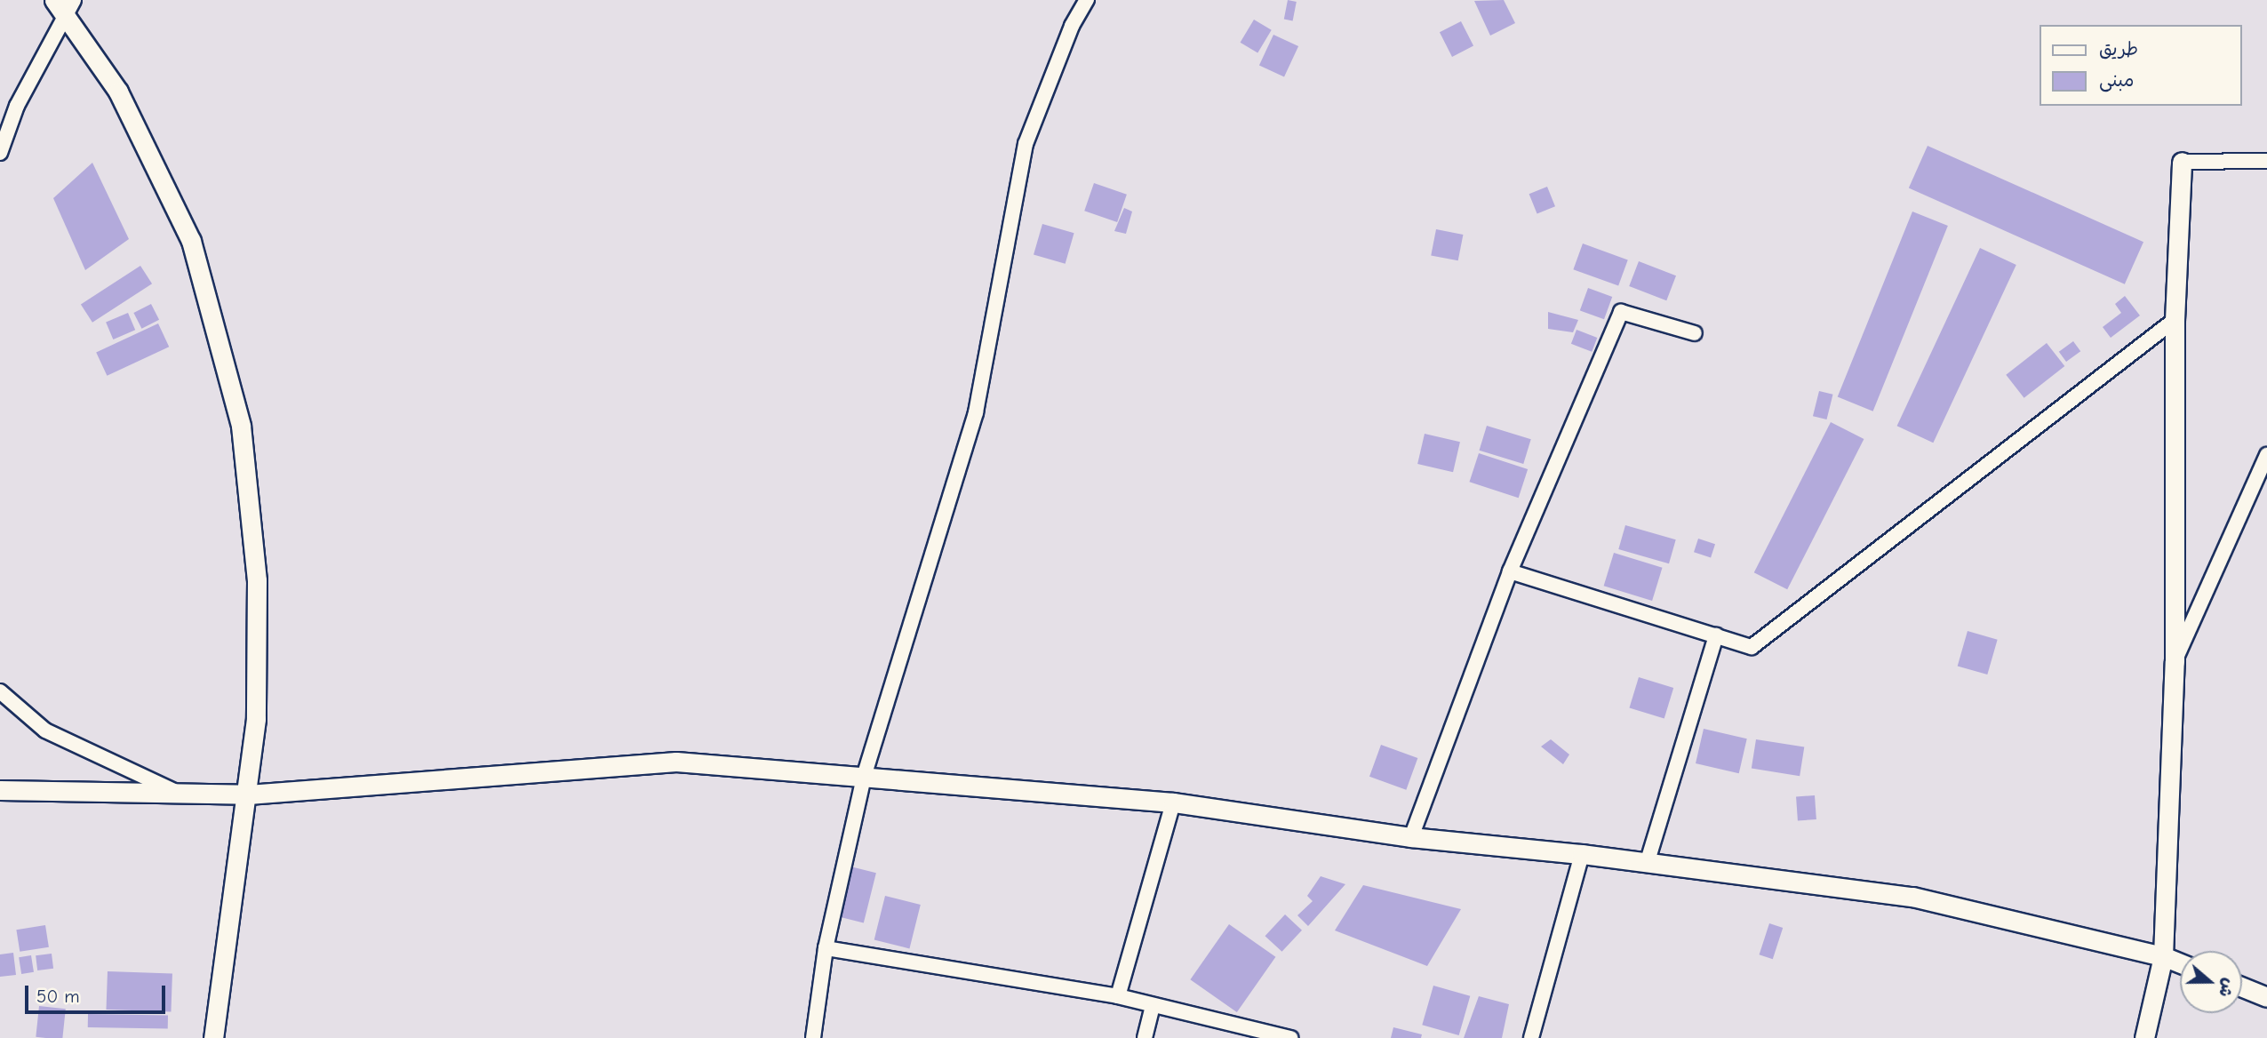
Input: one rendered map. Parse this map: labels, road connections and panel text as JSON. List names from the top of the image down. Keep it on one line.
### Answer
{"legend":["طريق","مبنى"],"scale_bar":"50 m","north":"right"}
